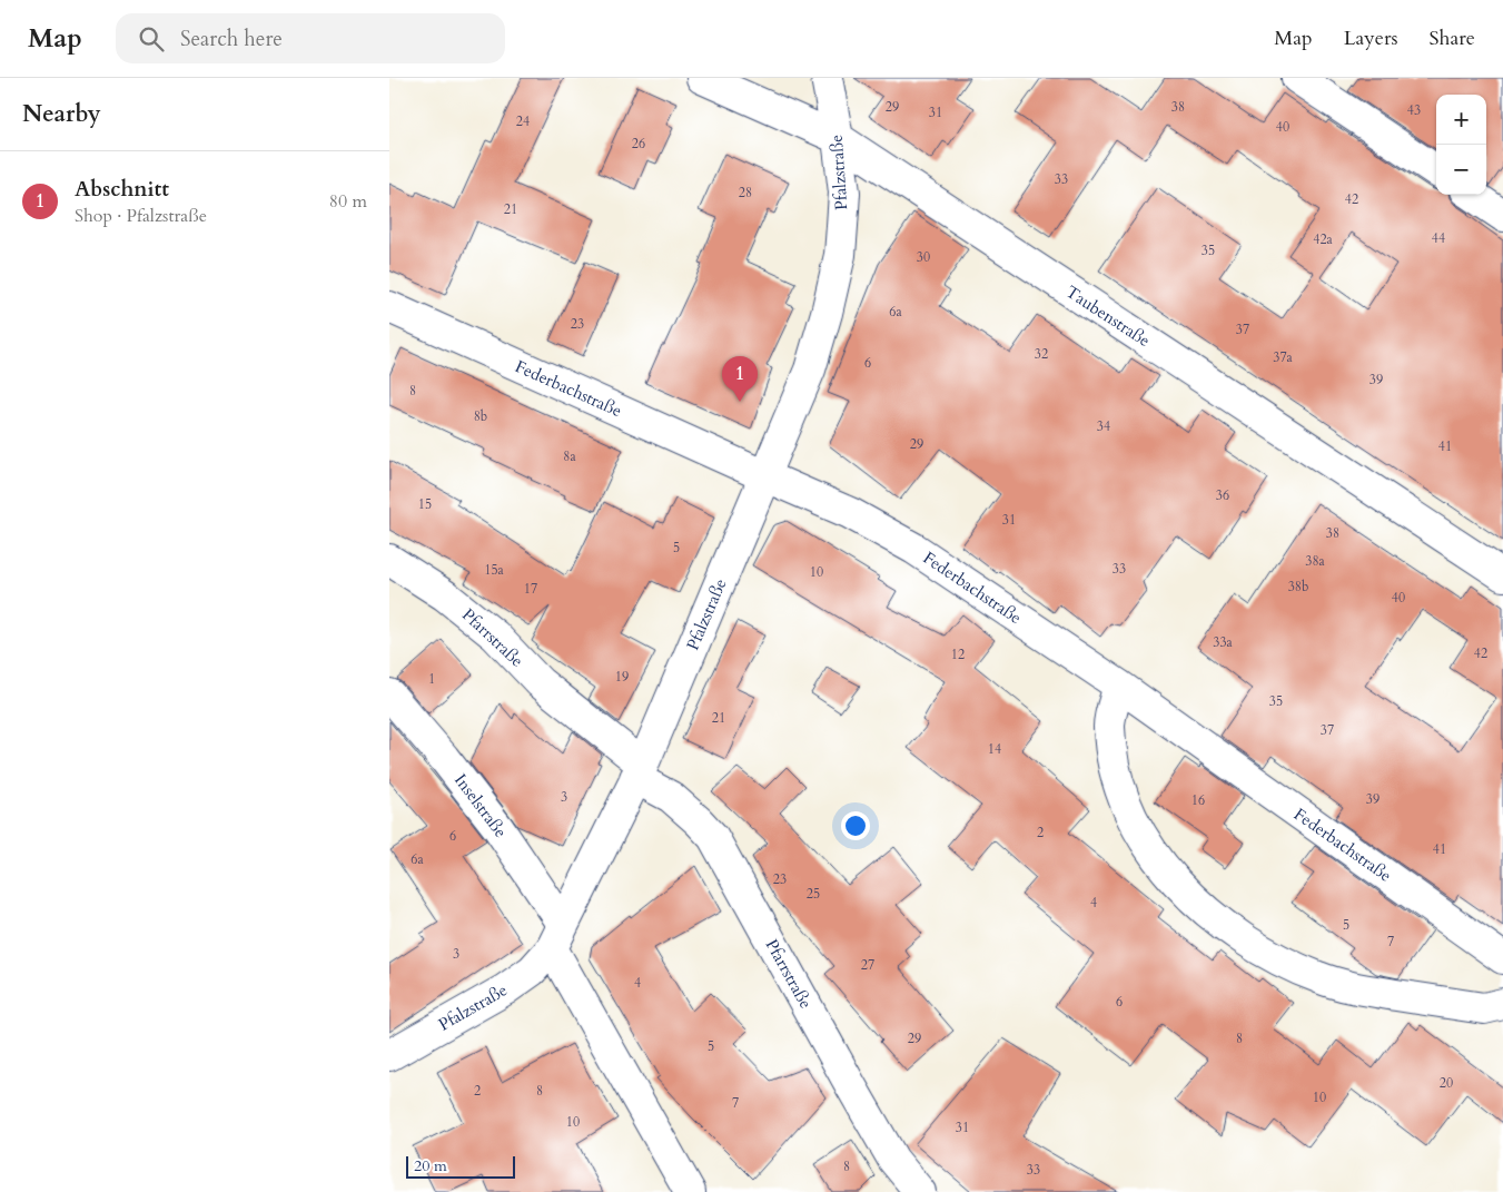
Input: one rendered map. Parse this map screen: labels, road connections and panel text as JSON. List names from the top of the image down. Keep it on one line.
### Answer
{"streets":{"street":["Pfalzstraße","Taubenstraße","Federbachstraße","Pfarrstraße","Inselstraße"]},"crossings":[["Pfalzstraße","Taubenstraße"],["Pfalzstraße","Federbachstraße"],["Pfalzstraße","Pfarrstraße"],["Pfalzstraße","Inselstraße"]],"house_numbers":["29","38","43","31","24","40","26","33","28","42","21","44","42a","35","30","6a","23","37","32","37a","6","39","8","8b","34","29","41","8a","36","15","31","38","5","38a","33","15a","10","38b","17","40","33a","42","12","19","1","35","21","37","14","3","39","16","2","6","41","6a","23","25","4","5","7","3","27","4","6","29","8","5","20","2","8","10","7","10","31","8","33"],"scale_bar":"20 m","page":{"header":"Map","search":"Search here","nav":["Map","Layers","Share"],"heading":"Nearby","map_buttons":["+","−"],"list":[{"mark":"1","name":"Abschnitt","note":"Shop · Pfalzstraße","value":"80 m"}],"pins":"1","scale":"20 m"}}
